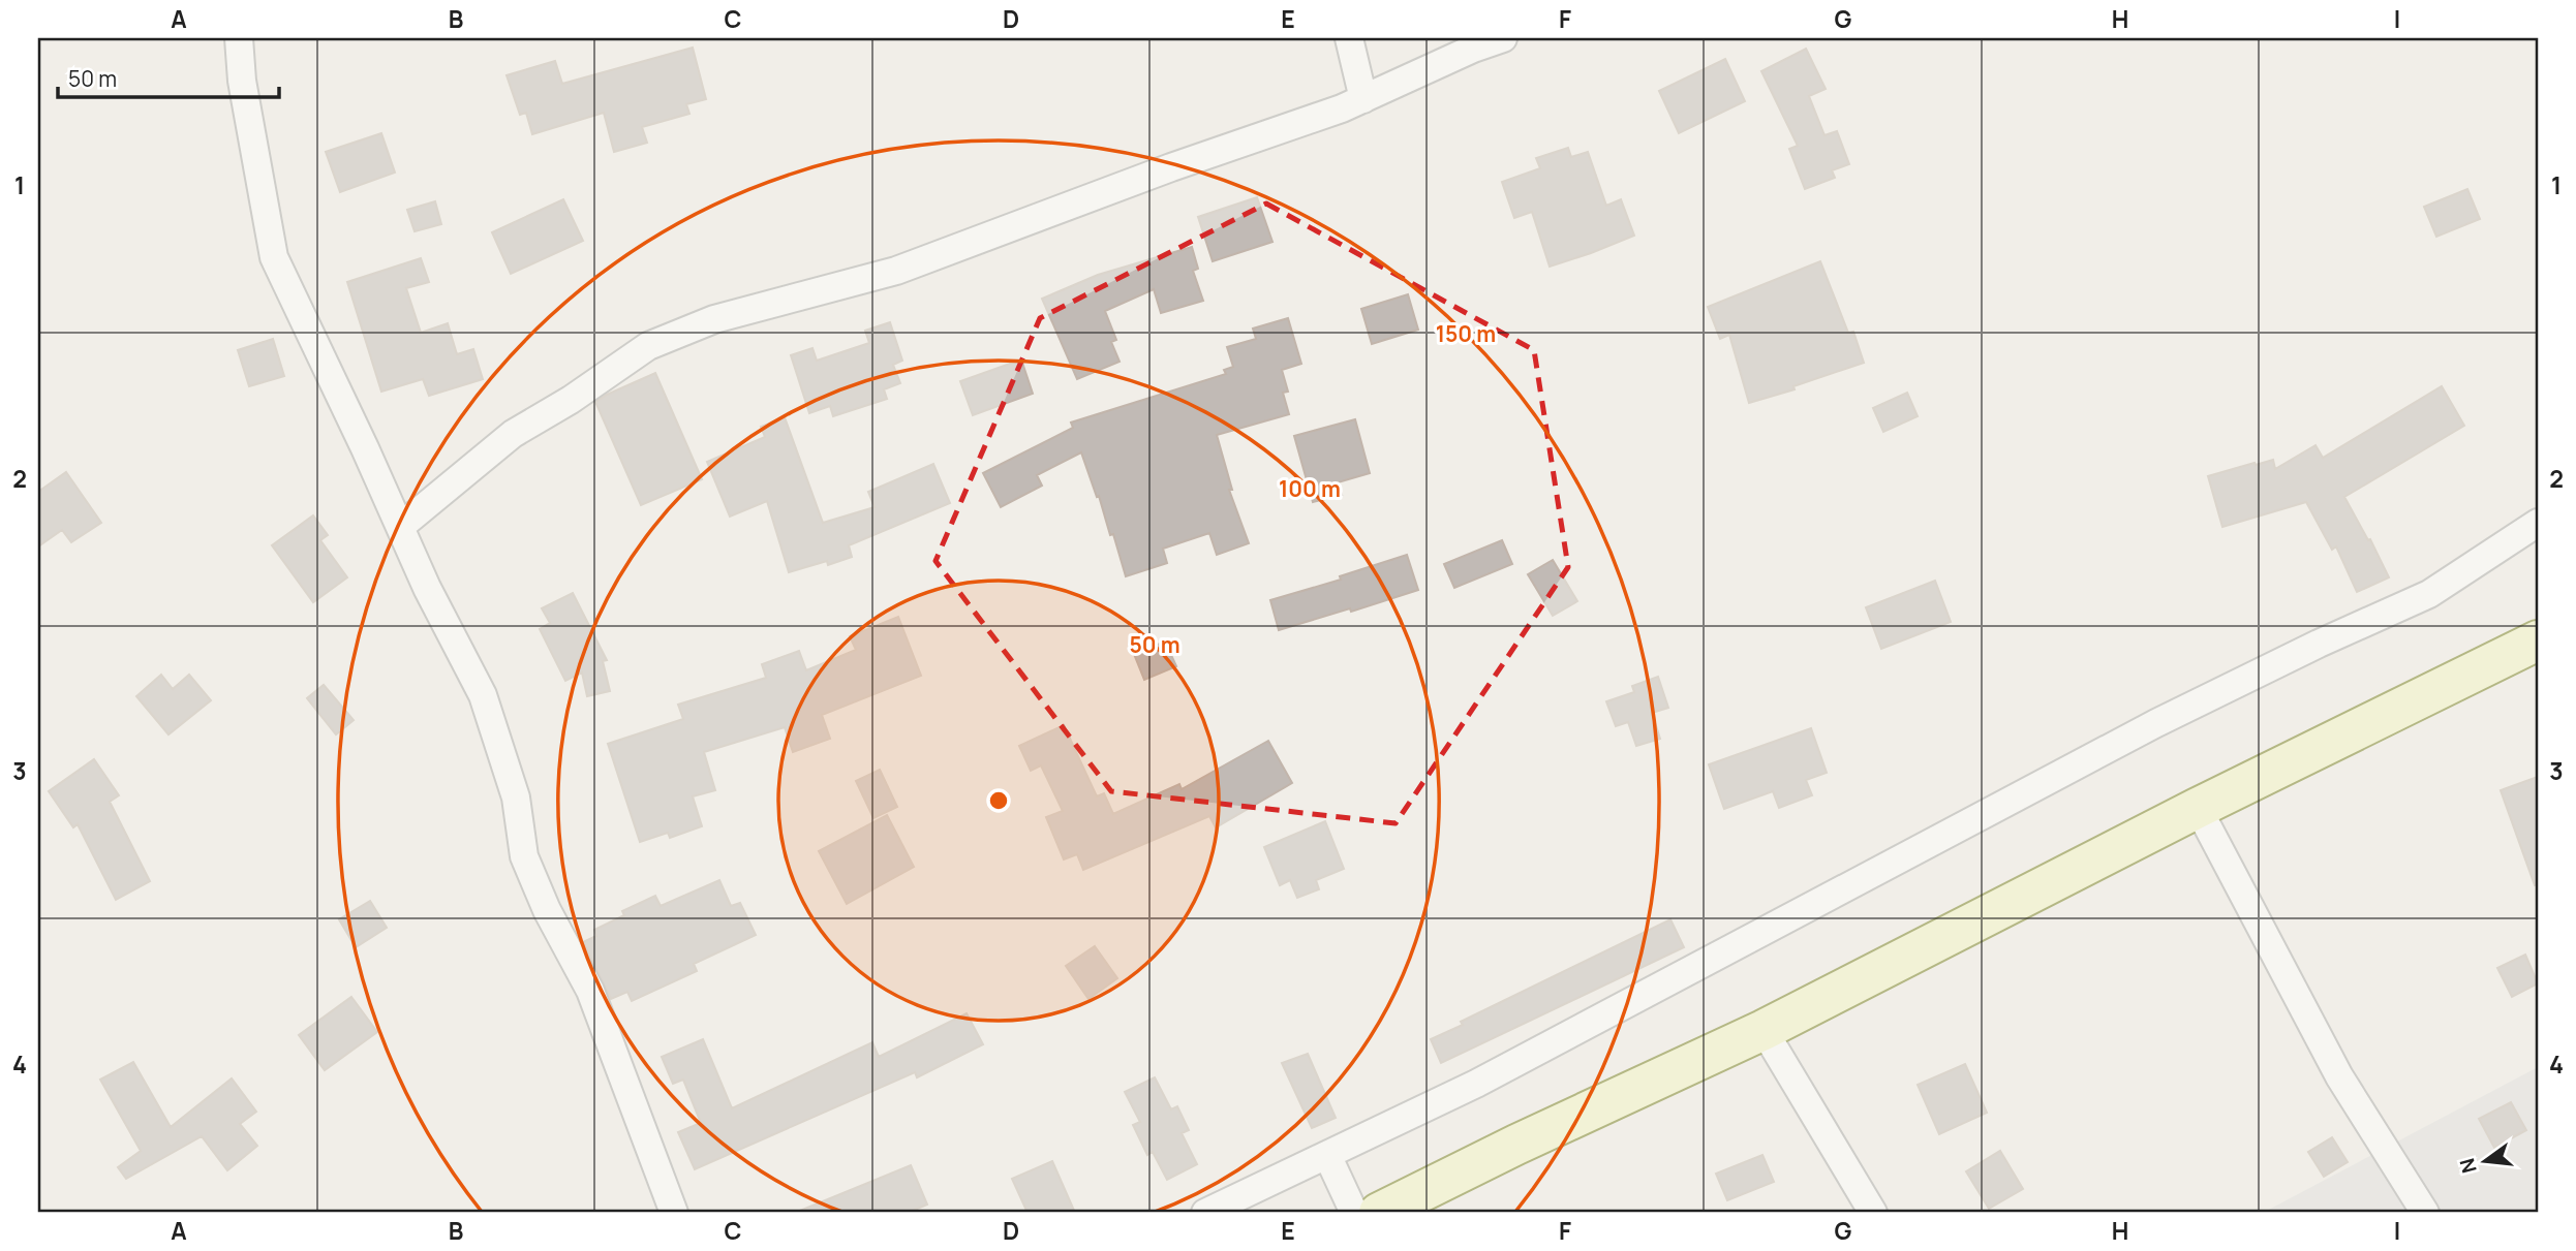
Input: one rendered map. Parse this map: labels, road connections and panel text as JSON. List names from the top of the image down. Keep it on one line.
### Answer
{"scale_bar":"50 m","north":"left","grid":{"columns":["A","B","C","D","E","F","G","H","I"],"rows":["1","2","3","4"]},"rings":["150 m","100 m","50 m"]}
